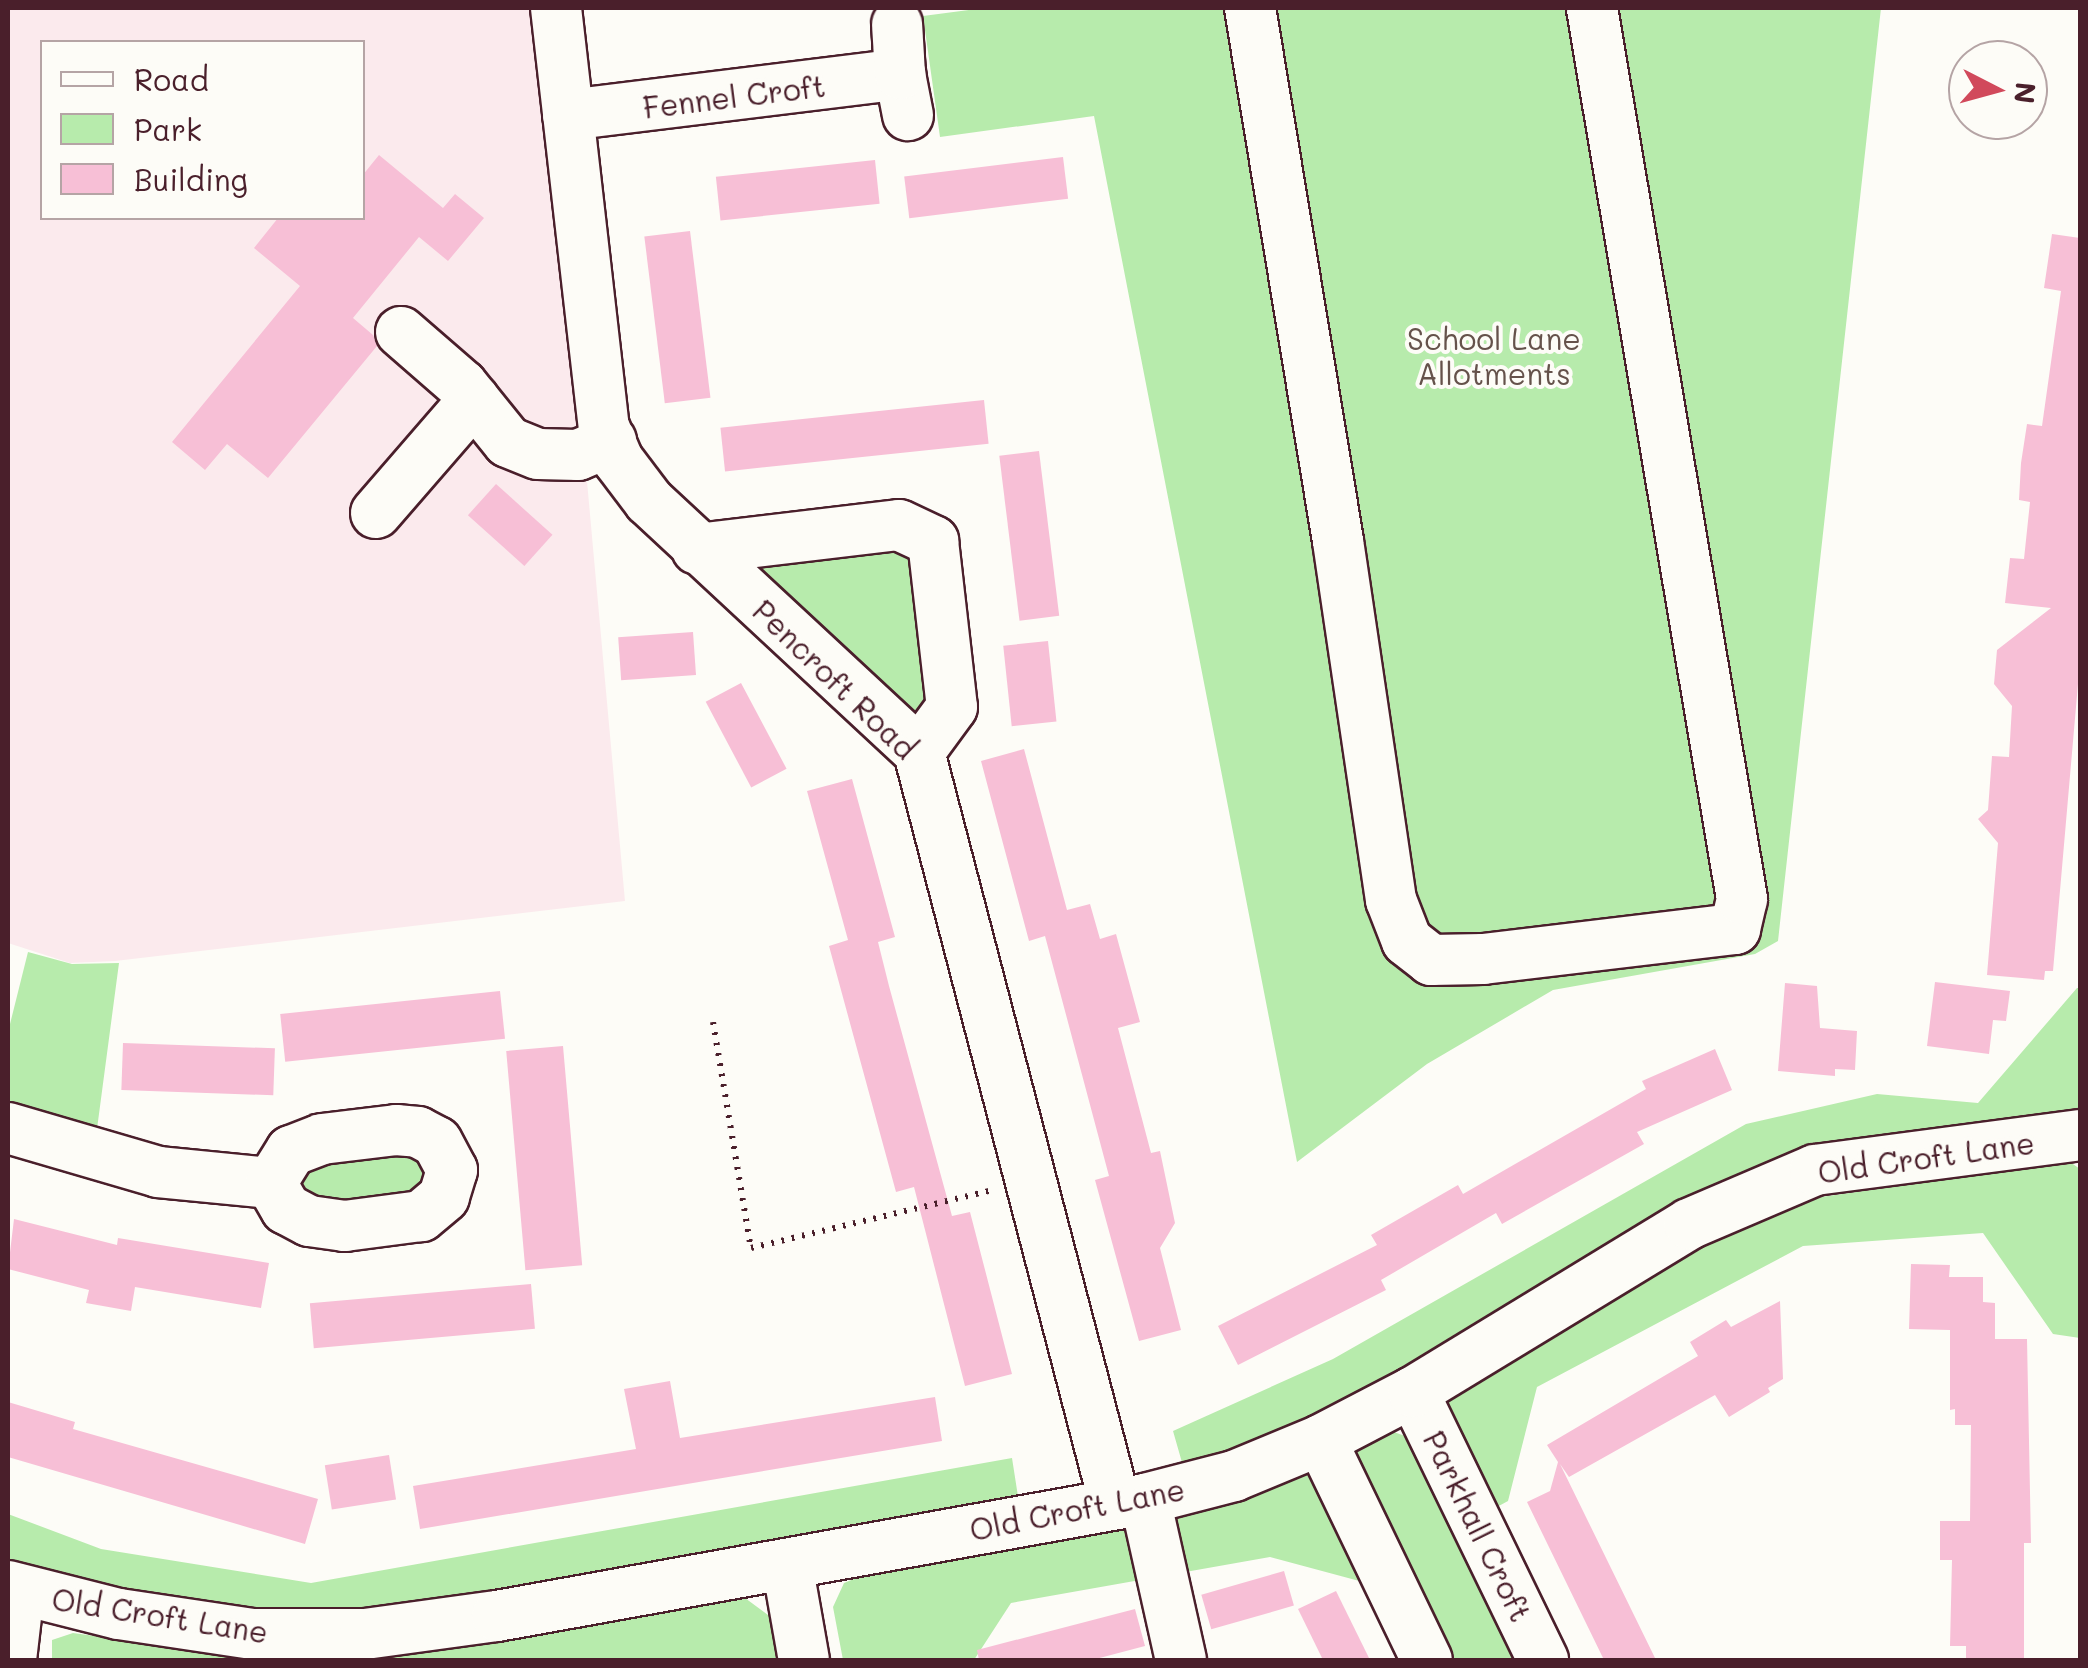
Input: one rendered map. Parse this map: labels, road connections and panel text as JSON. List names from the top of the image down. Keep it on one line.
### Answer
{"streets":{"street":["Fennel Croft","Pencroft Road","Old Croft Lane","Parkhall Croft"]},"crossings":[["Fennel Croft","Pencroft Road"],["Pencroft Road","Old Croft Lane"],["Old Croft Lane","Parkhall Croft"]],"parks":["School Lane Allotments"],"legend":["Road","Park","Building"],"north":"right"}
